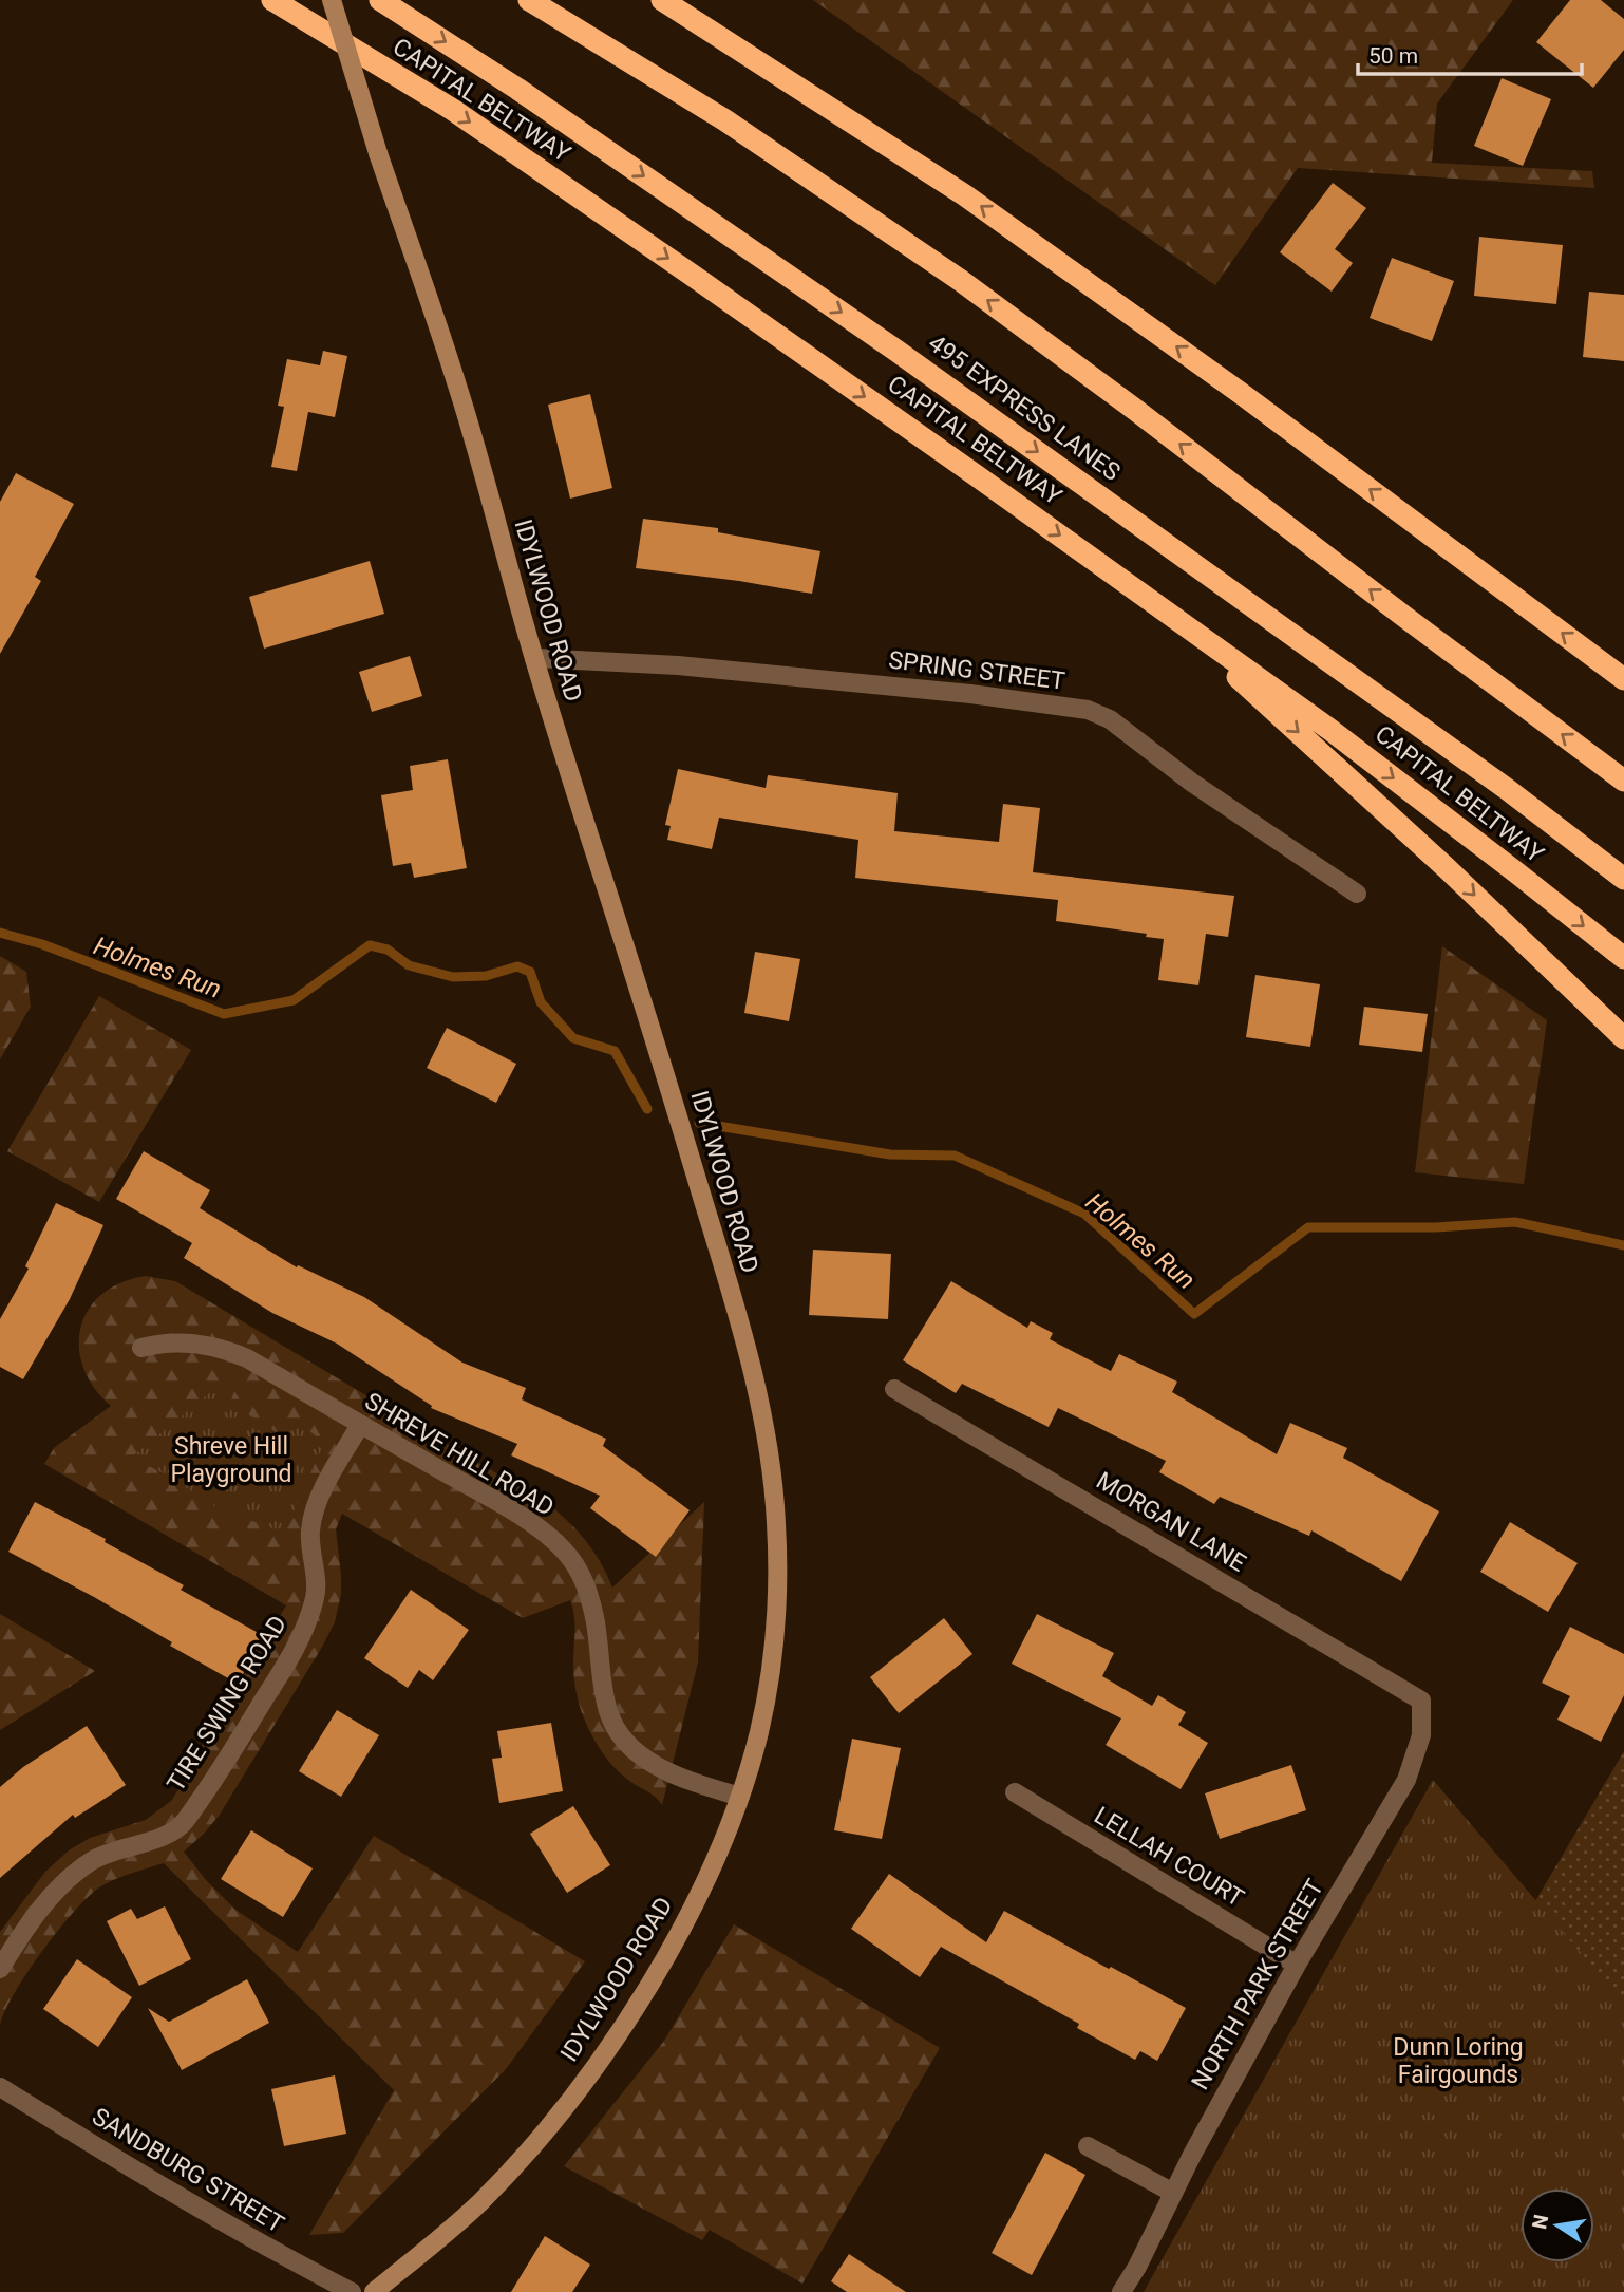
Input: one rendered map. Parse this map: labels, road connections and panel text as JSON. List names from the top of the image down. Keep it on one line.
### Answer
{"streets":{"highway":["CAPITAL BELTWAY","495 EXPRESS LANES"],"main road":["IDYLWOOD ROAD"],"street":["SPRING STREET","SHREVE HILL ROAD","MORGAN LANE","TIRE SWING ROAD","LELLAH COURT","NORTH PARK STREET","SANDBURG STREET"]},"crossings":[["IDYLWOOD ROAD","SPRING STREET"],["IDYLWOOD ROAD","SHREVE HILL ROAD"],["SHREVE HILL ROAD","TIRE SWING ROAD"],["MORGAN LANE","NORTH PARK STREET"],["LELLAH COURT","NORTH PARK STREET"]],"water":["Holmes Run"],"parks":["Shreve Hill Playground","Dunn Loring Fairgounds"],"scale_bar":"50 m","north":"left"}
